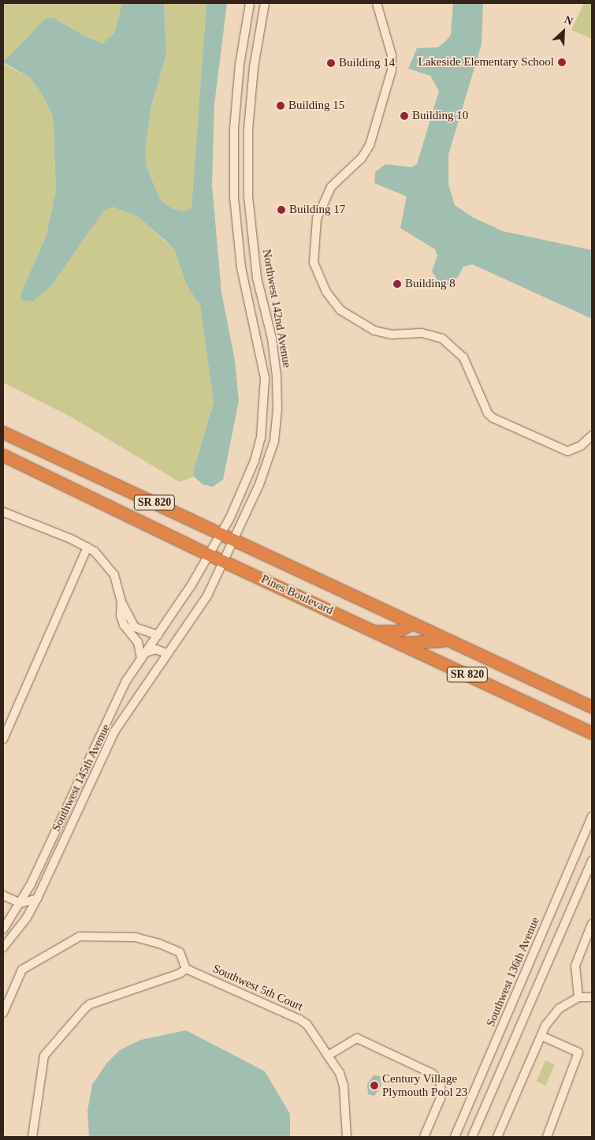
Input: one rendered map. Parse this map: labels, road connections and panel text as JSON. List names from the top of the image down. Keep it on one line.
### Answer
{"streets":{"highway":["SR 820","Pines Boulevard"],"street":["Northwest 142nd Avenue","Southwest 145th Avenue","Southwest 136th Avenue","Southwest 5th Court"]},"crossings":[["Northwest 142nd Avenue","Pines Boulevard"],["Northwest 142nd Avenue","Southwest 145th Avenue"],["Pines Boulevard","Southwest 145th Avenue"]],"places":["Lakeside Elementary School","Building 14","Building 15","Building 10","Building 17","Building 8","Century Village Plymouth Pool 23"],"north":"top right"}
